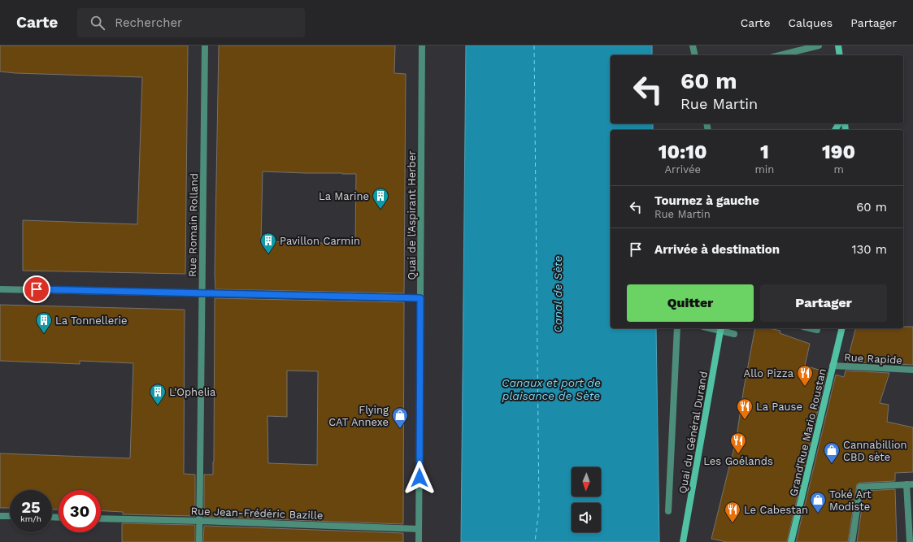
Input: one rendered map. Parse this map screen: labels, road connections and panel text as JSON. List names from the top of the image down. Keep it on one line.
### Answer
{"streets":{"main road":["Quai du Général Durand","Grand'Rue Mario Roustan"],"street":["Quai de l'Aspirant Herber","Rue Romain Rolland","Rue Rapide","Rue Jean-Frédéric Bazille"]},"crossings":[["Quai de l'Aspirant Herber","Rue Jean-Frédéric Bazille"],["Rue Romain Rolland","Rue Jean-Frédéric Bazille"],["Rue Rapide","Grand'Rue Mario Roustan"]],"water":["Canal de Sète","Canaux et port de plaisance de Sète"],"places":{"building":["La Marine","Pavillon Carmin","La Tonnellerie","L'Ophelia"],"restaurant":["Allo Pizza","La Pause","Les Goélands","Le Cabestan"],"shop":["Flying CAT Annexe","Cannabillion CBD sète","Toké Art Modiste"]},"north":"bottom","page":{"header":"Carte","search":"Rechercher","nav":["Carte","Calques","Partager"],"turn":["60 m","Rue Martin"],"eta":["10:10","Arrivée","1","min","190","m"],"list":[{"name":"Tournez à gauche","note":"Rue Martin","value":"60 m"},{"name":"Arrivée à destination","value":"130 m"}],"buttons":["Quitter","Partager"],"speed":"25 km/h","limit":"30"}}
